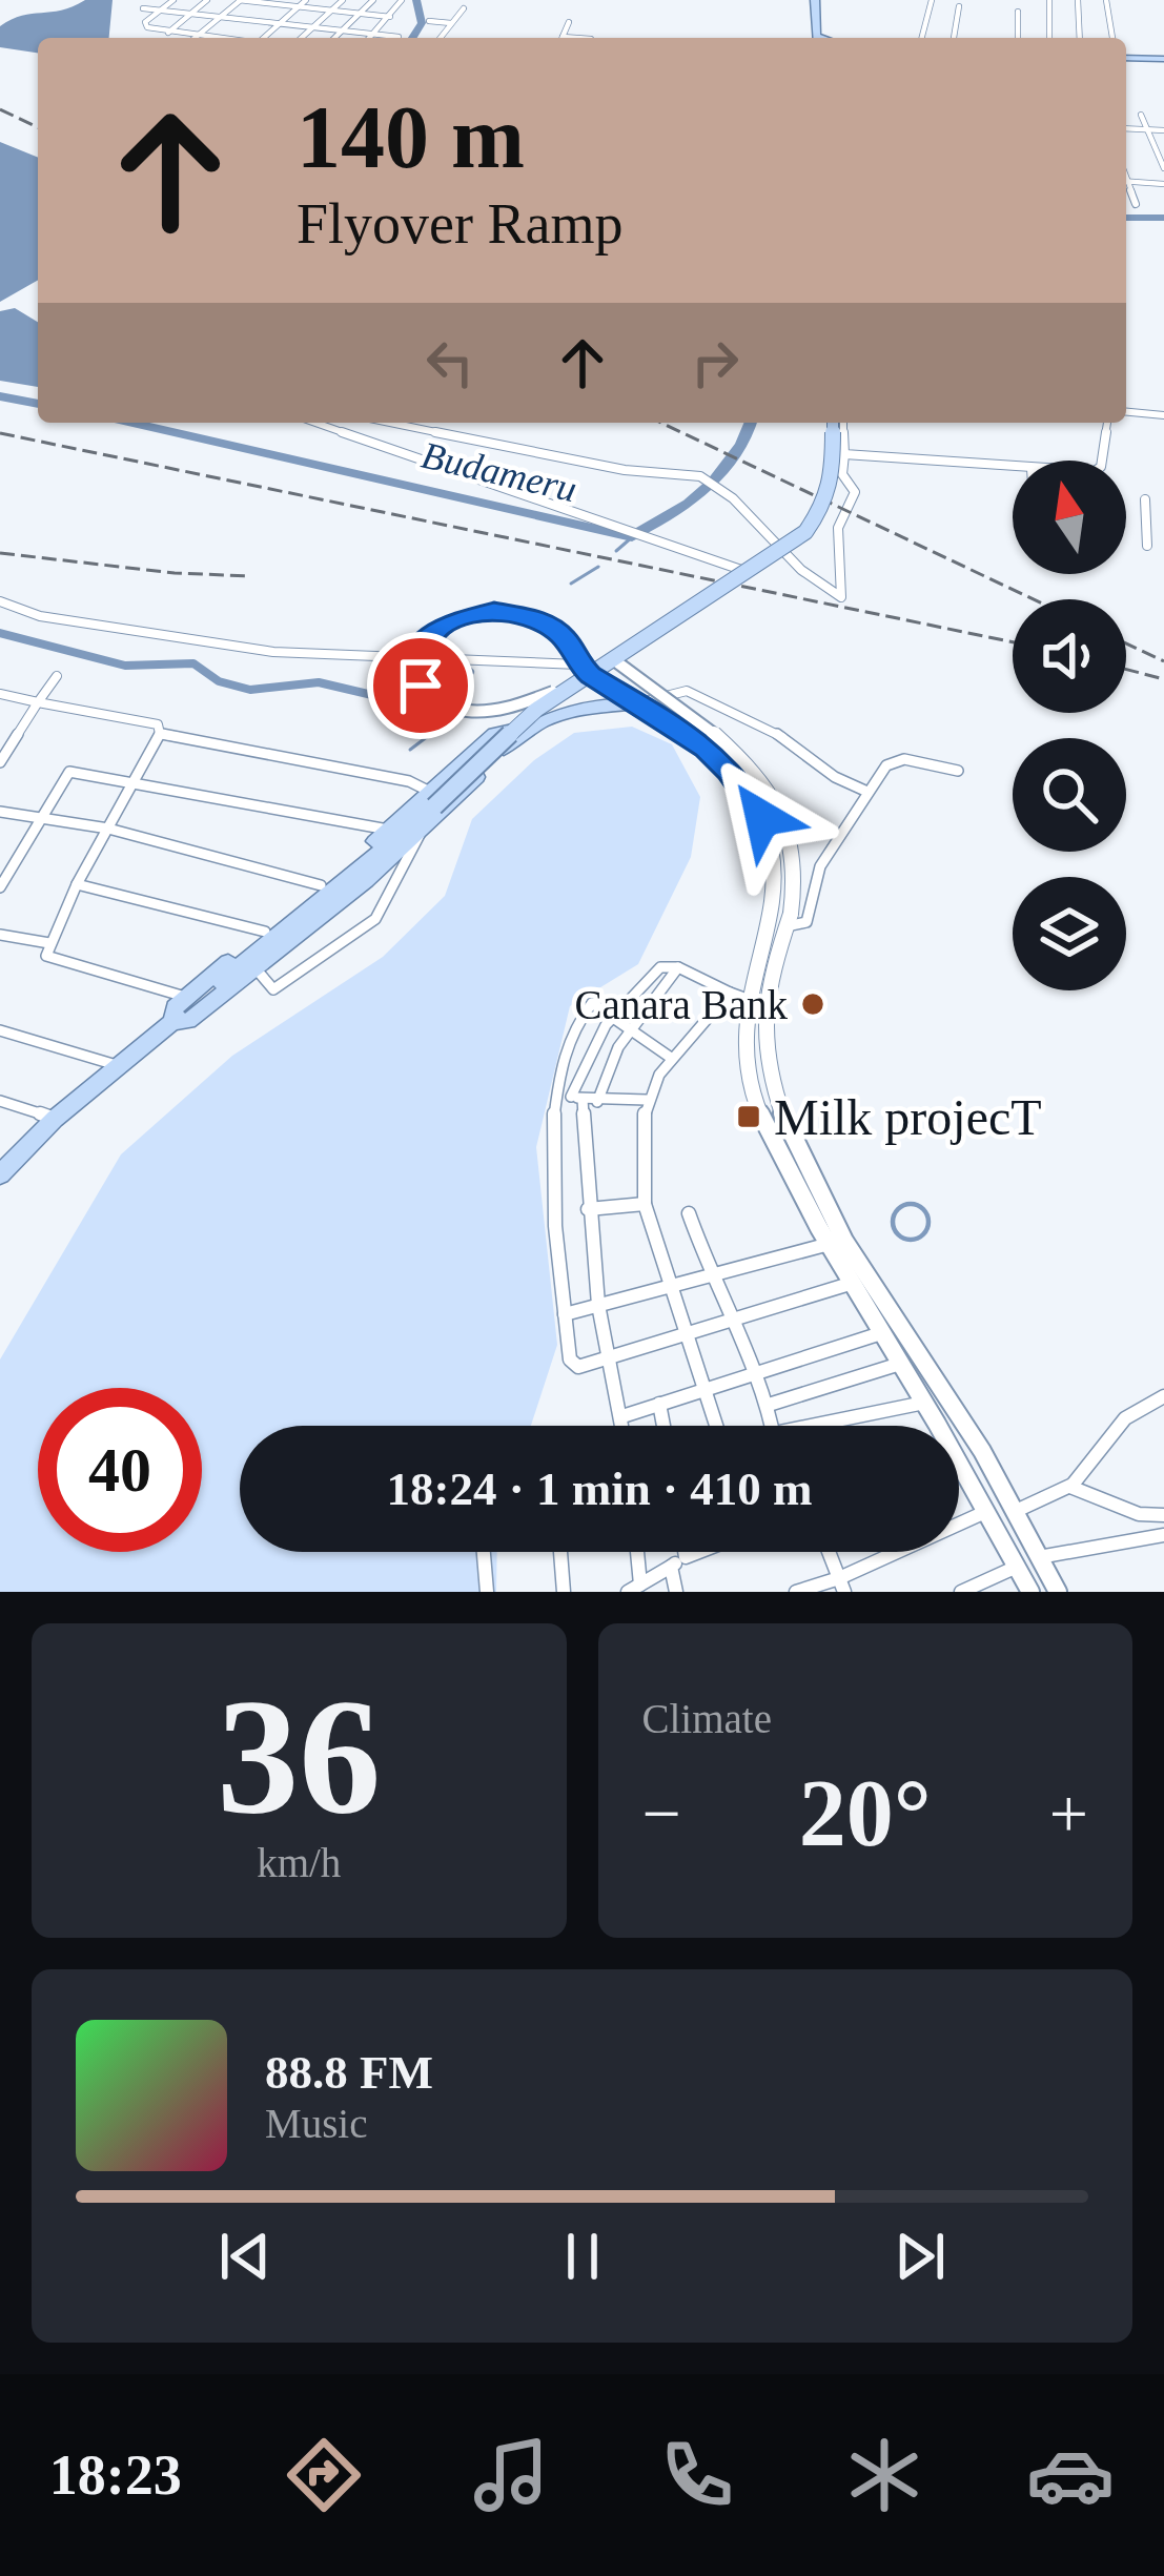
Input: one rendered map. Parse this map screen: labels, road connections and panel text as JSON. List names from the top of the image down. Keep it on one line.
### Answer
{"water":["Budameru"],"places":{"other":["Canara Bank"],"transit":["Milk projecT"]},"north":"top","page":{"turn":["140 m","Flyover Ramp"],"limit":"40","trip":"18:24 · 1 min · 410 m","tile":[["36","km/h"],"Climate"],"heat":["−","20°","+"],"song":["88.8 FM","Music"],"tabs":"18:23"}}
